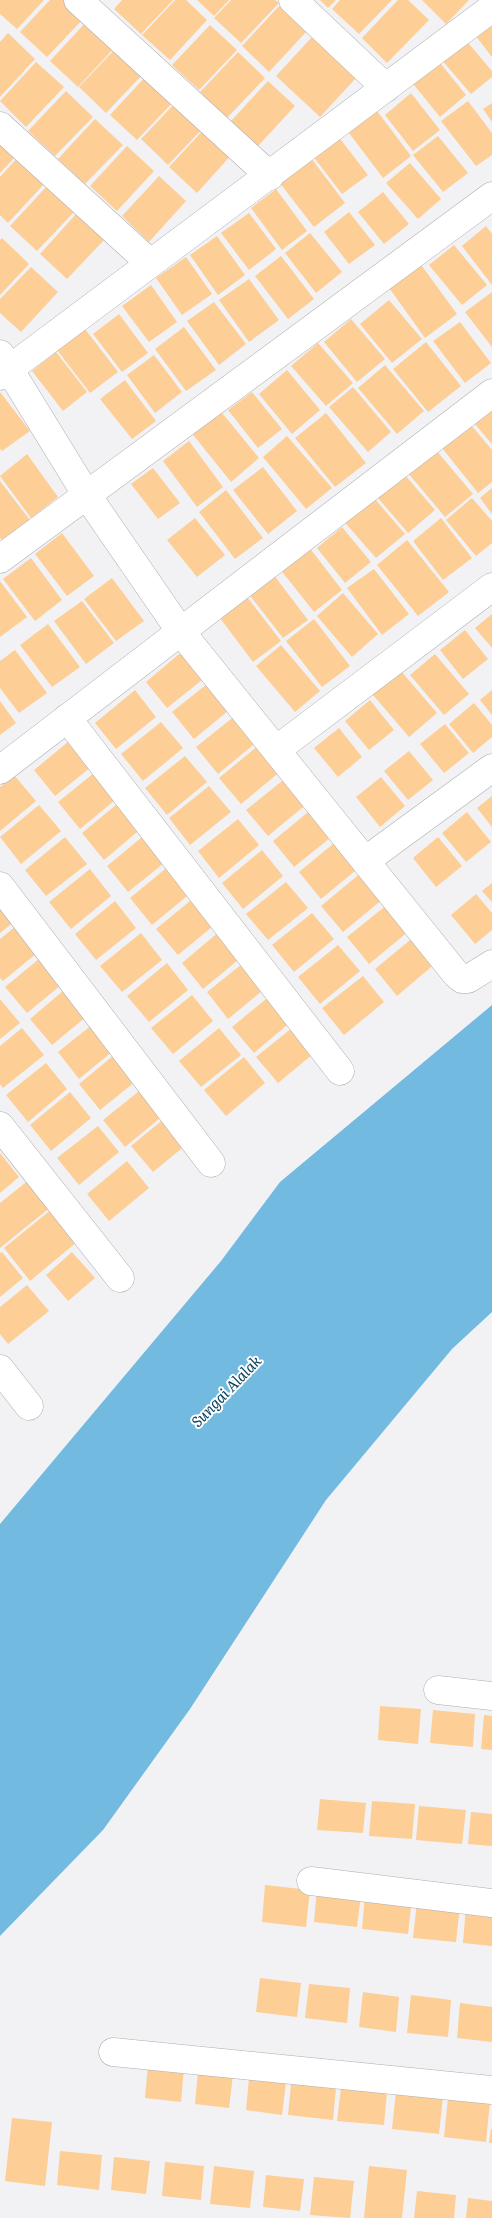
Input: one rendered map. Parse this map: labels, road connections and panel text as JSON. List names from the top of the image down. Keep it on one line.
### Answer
{"water":["Sungai Alalak"]}
